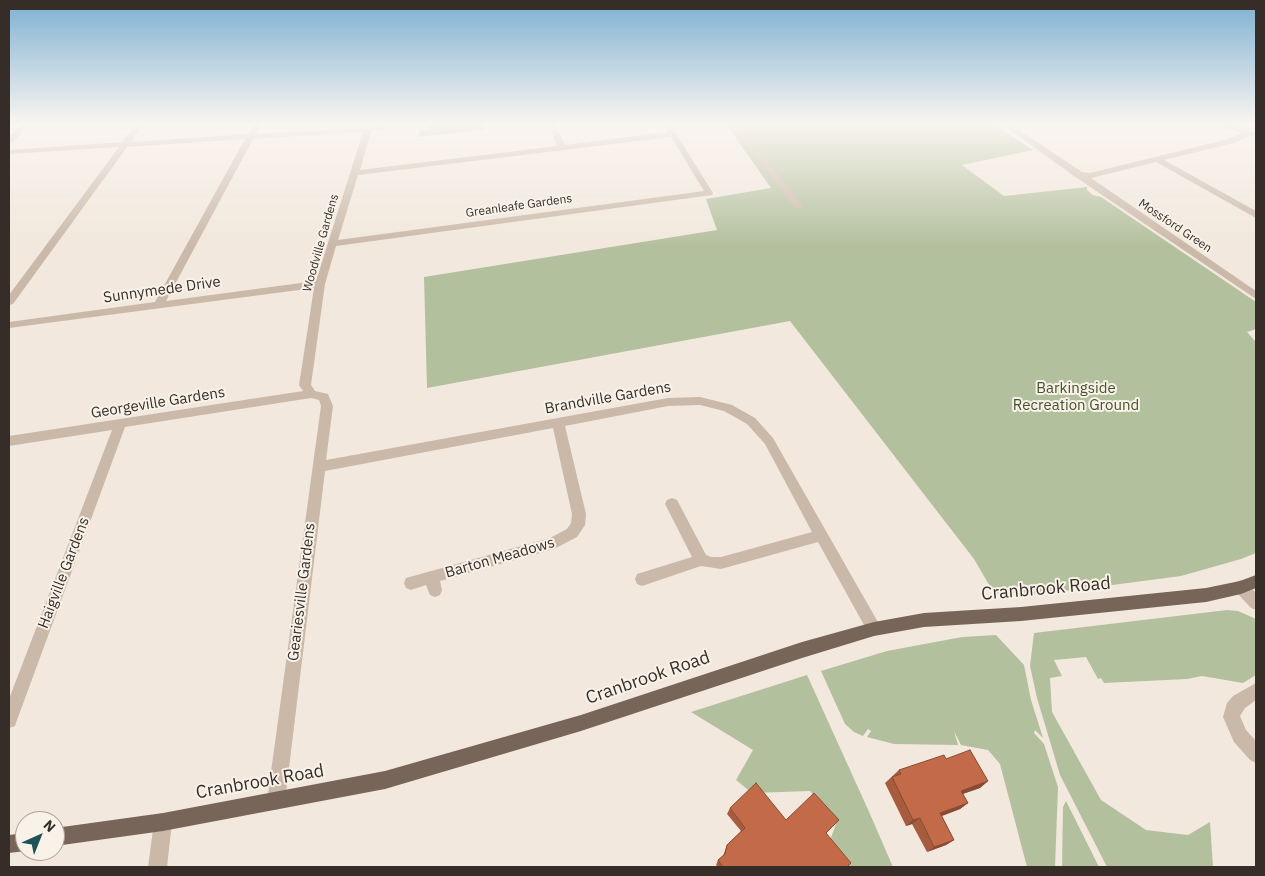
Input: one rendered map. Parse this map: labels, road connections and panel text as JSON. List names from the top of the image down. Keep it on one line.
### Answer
{"streets":{"main road":["Cranbrook Road"],"street":["Greanleafe Gardens","Mossford Green","Woodville Gardens","Sunnymede Drive","Brandville Gardens","Georgeville Gardens","Barton Meadows","Haigville Gardens","Geariesville Gardens"]},"crossings":[["Greanleafe Gardens","Woodville Gardens"],["Woodville Gardens","Sunnymede Drive"],["Woodville Gardens","Georgeville Gardens"],["Woodville Gardens","Geariesville Gardens"],["Brandville Gardens","Barton Meadows"],["Brandville Gardens","Cranbrook Road"],["Brandville Gardens","Geariesville Gardens"],["Georgeville Gardens","Haigville Gardens"],["Georgeville Gardens","Geariesville Gardens"],["Cranbrook Road","Geariesville Gardens"]],"parks":["Barkingside Recreation Ground"],"north":"top right"}
